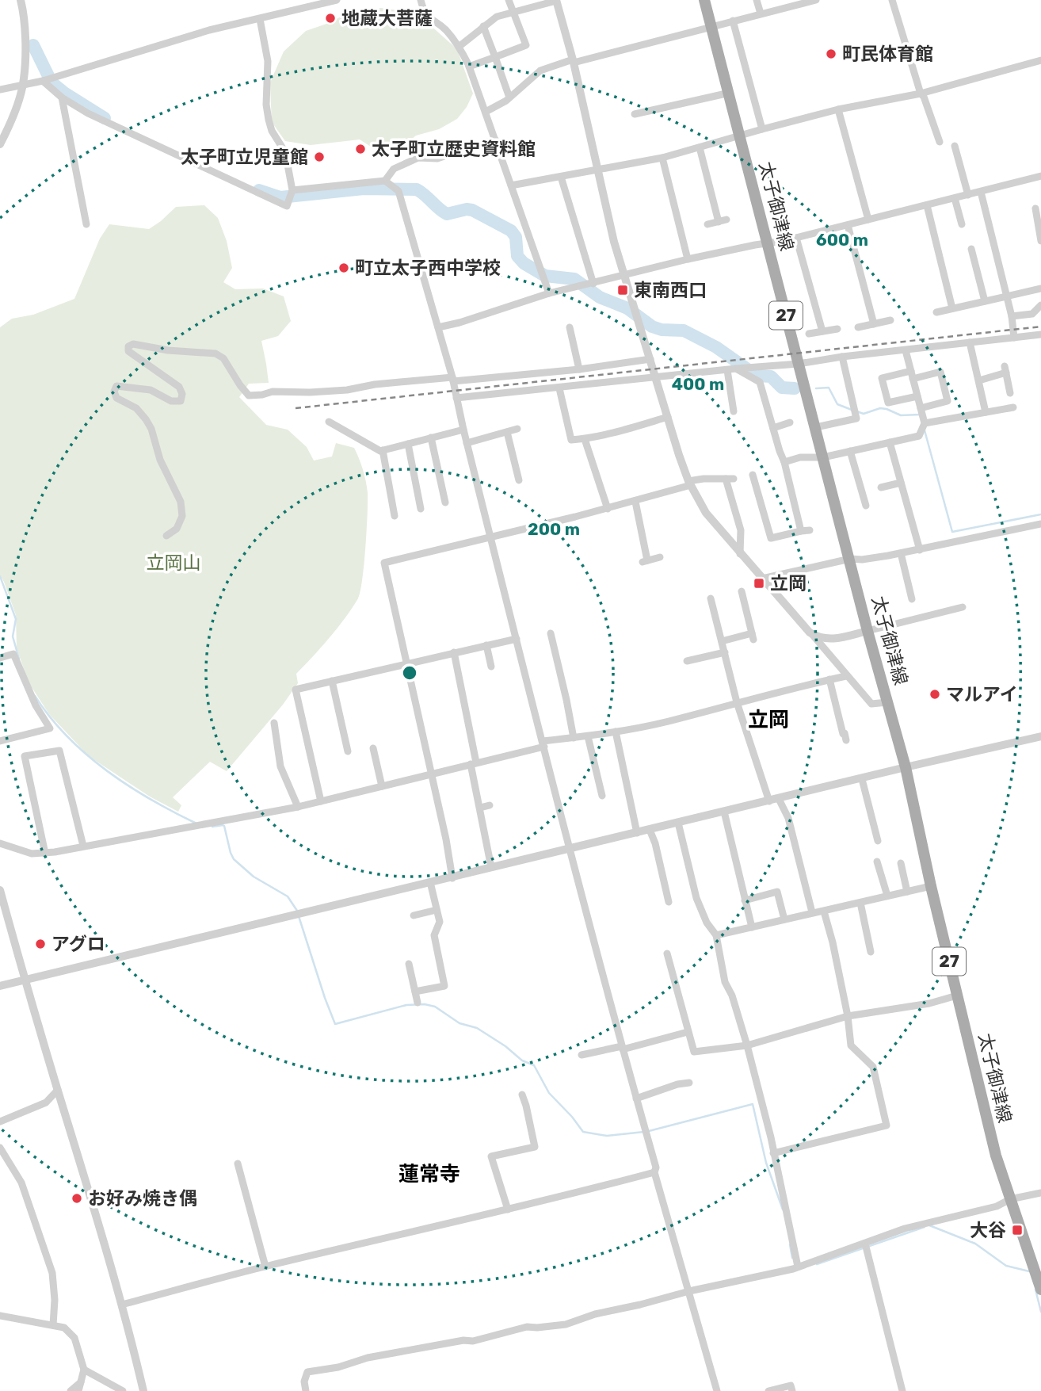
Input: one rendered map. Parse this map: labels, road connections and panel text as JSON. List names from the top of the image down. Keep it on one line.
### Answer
{"streets":{"main road":["太子御津線","27"]},"districts":["立岡","蓮常寺"],"parks":["立岡山"],"places":{"other":["地蔵大菩薩","町民体育館","太子町立歴史資料館","太子町立児童館","町立太子西中学校","マルアイ","アグロ","お好み焼き偶"],"transit":["東南西口","立岡","大谷"]},"rings":["600 m","400 m","200 m"]}
